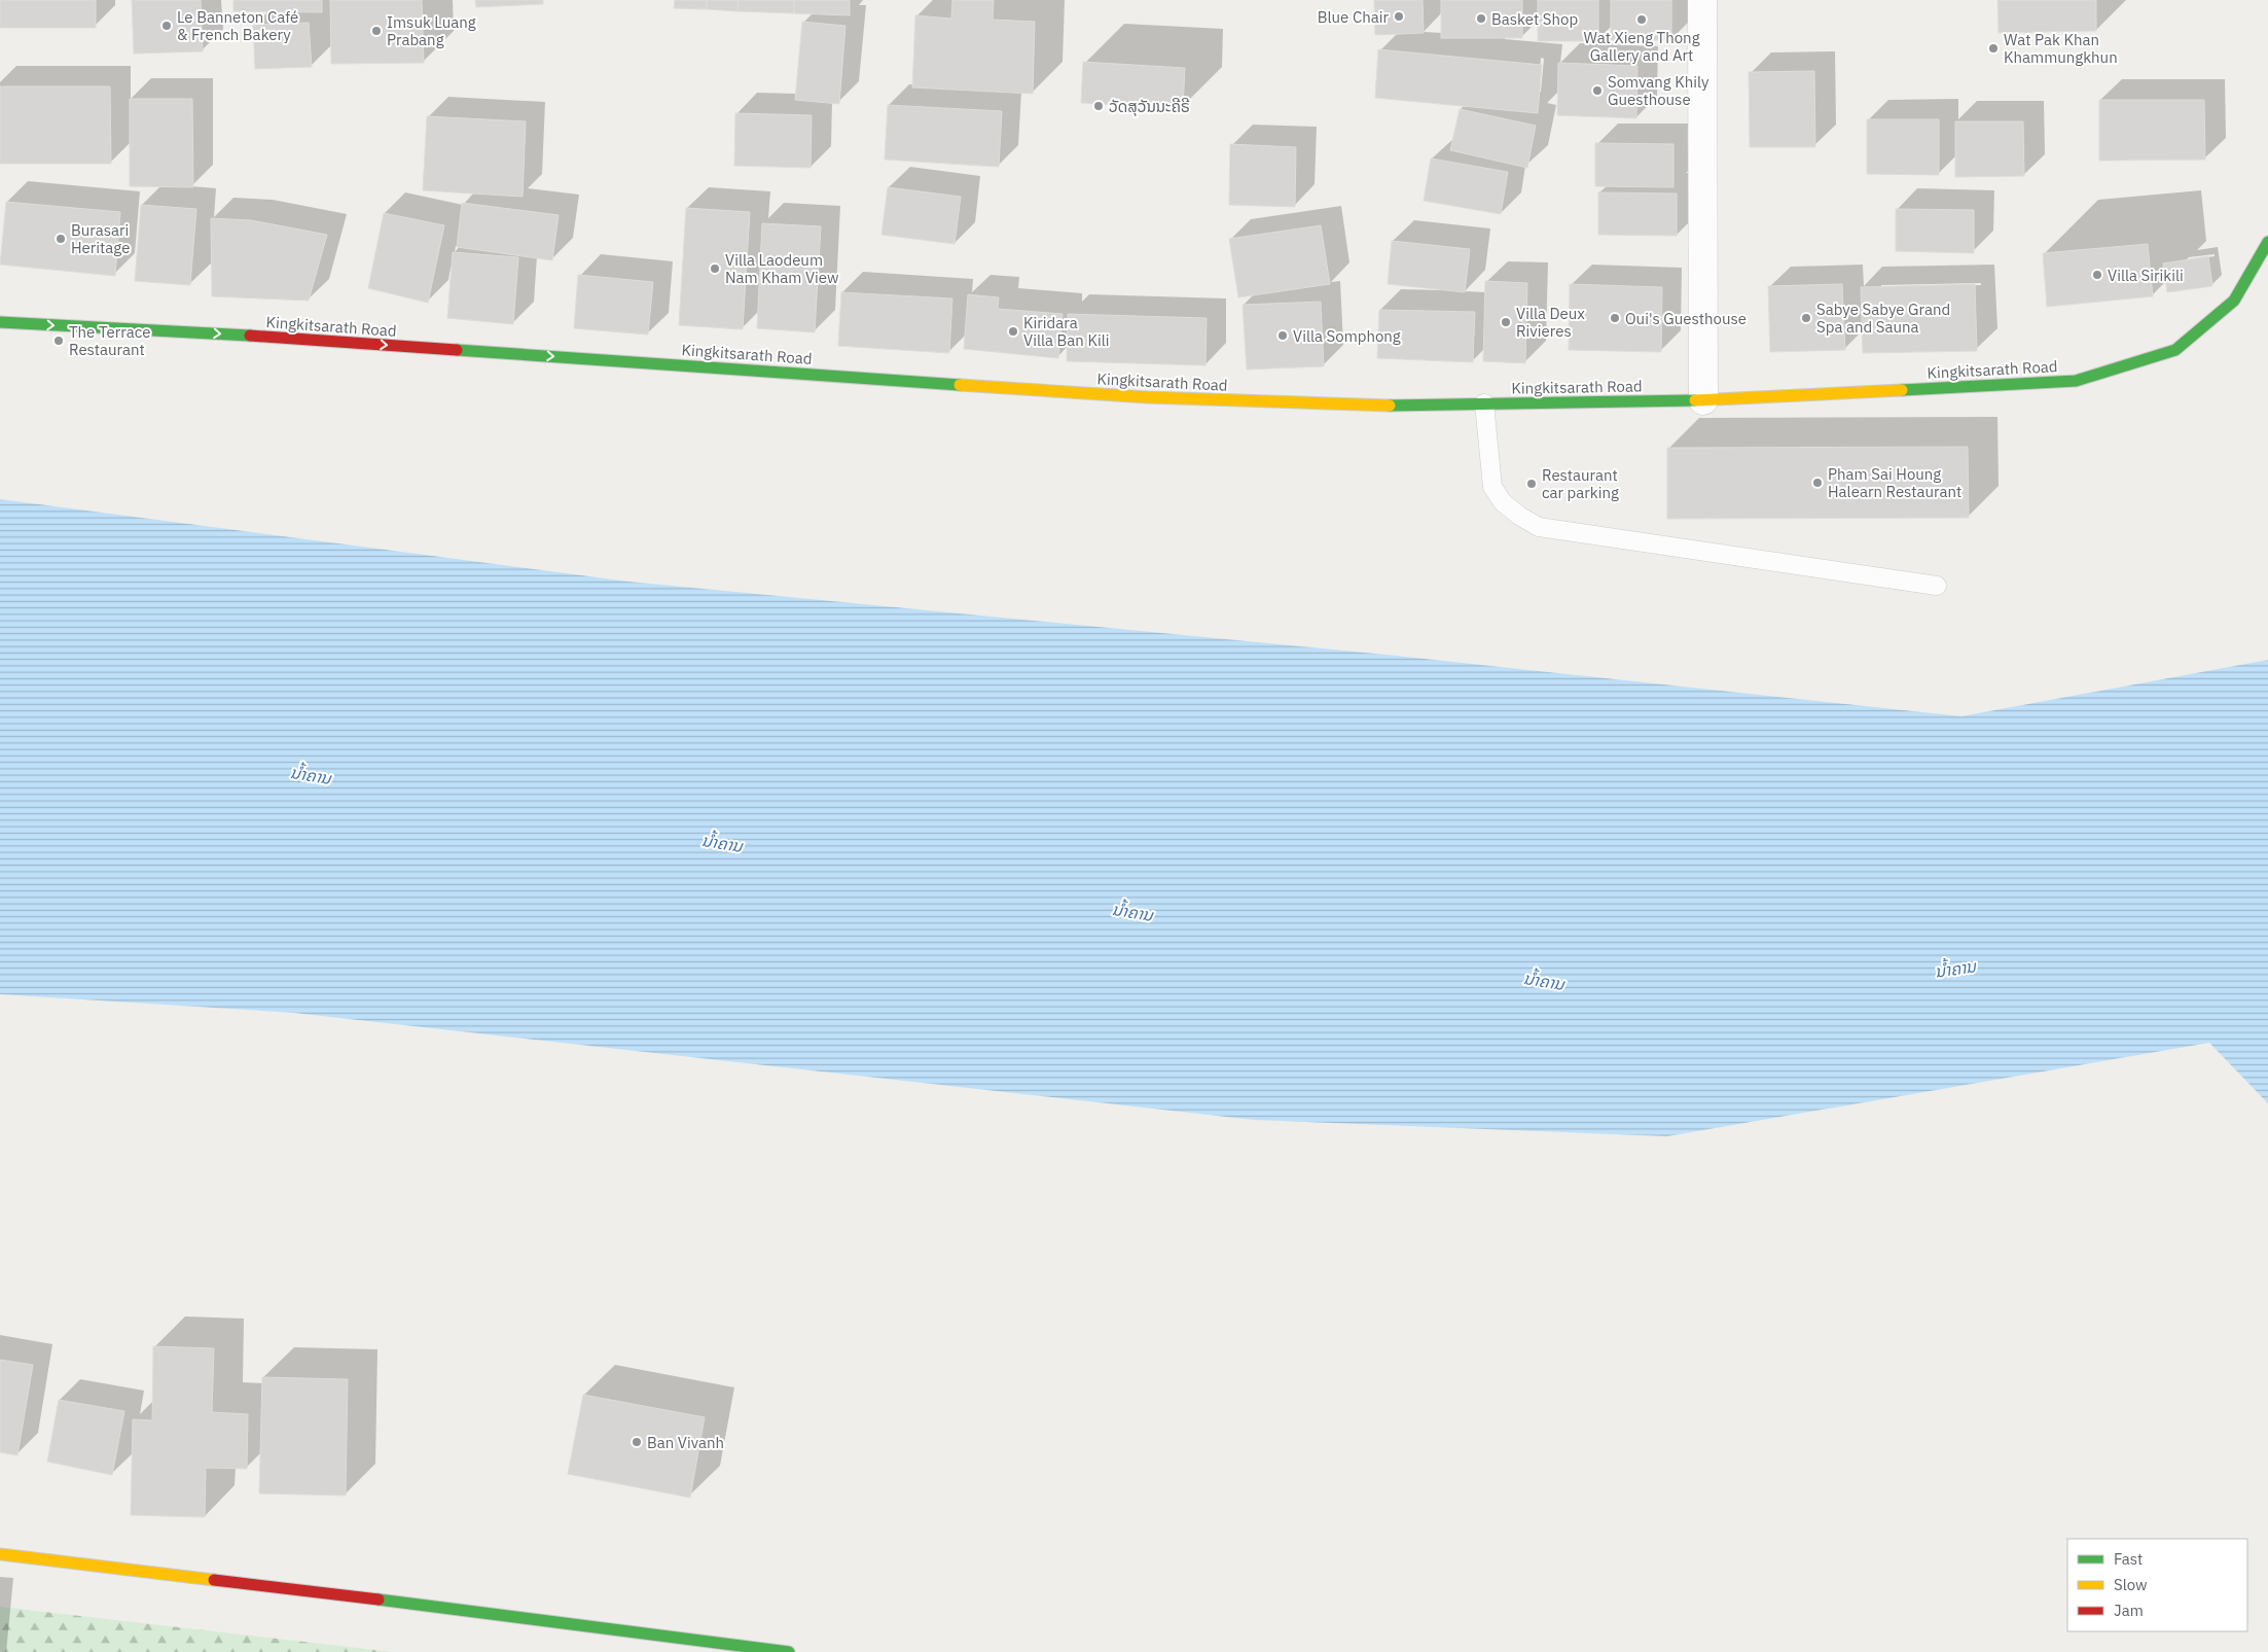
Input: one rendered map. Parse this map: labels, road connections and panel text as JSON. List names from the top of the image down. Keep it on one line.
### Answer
{"streets":{"street":["Kingkitsarath Road"]},"one_way":["Kingkitsarath Road"],"water":["ນ້ຳຄານ"],"places":["Blue Chair","Basket Shop","Wat Xieng Thong Gallery and Art","Le Banneton Café & French Bakery","Imsuk Luang Prabang","Wat Pak Khan Khammungkhun","Somvang Khily Guesthouse","ວັດສຸວັນນະຄີຣີ","Burasari Heritage","Villa Laodeum Nam Kham View","Villa Sirikili","Oui's Guesthouse","Sabye Sabye Grand Spa and Sauna","Villa Deux Rivieres","Kiridara Villa Ban Kili","Villa Somphong","The Terrace Restaurant","Pham Sai Houng Halearn Restaurant","Restaurant car parking","Ban Vivanh"],"legend":["Fast","Slow","Jam"]}
